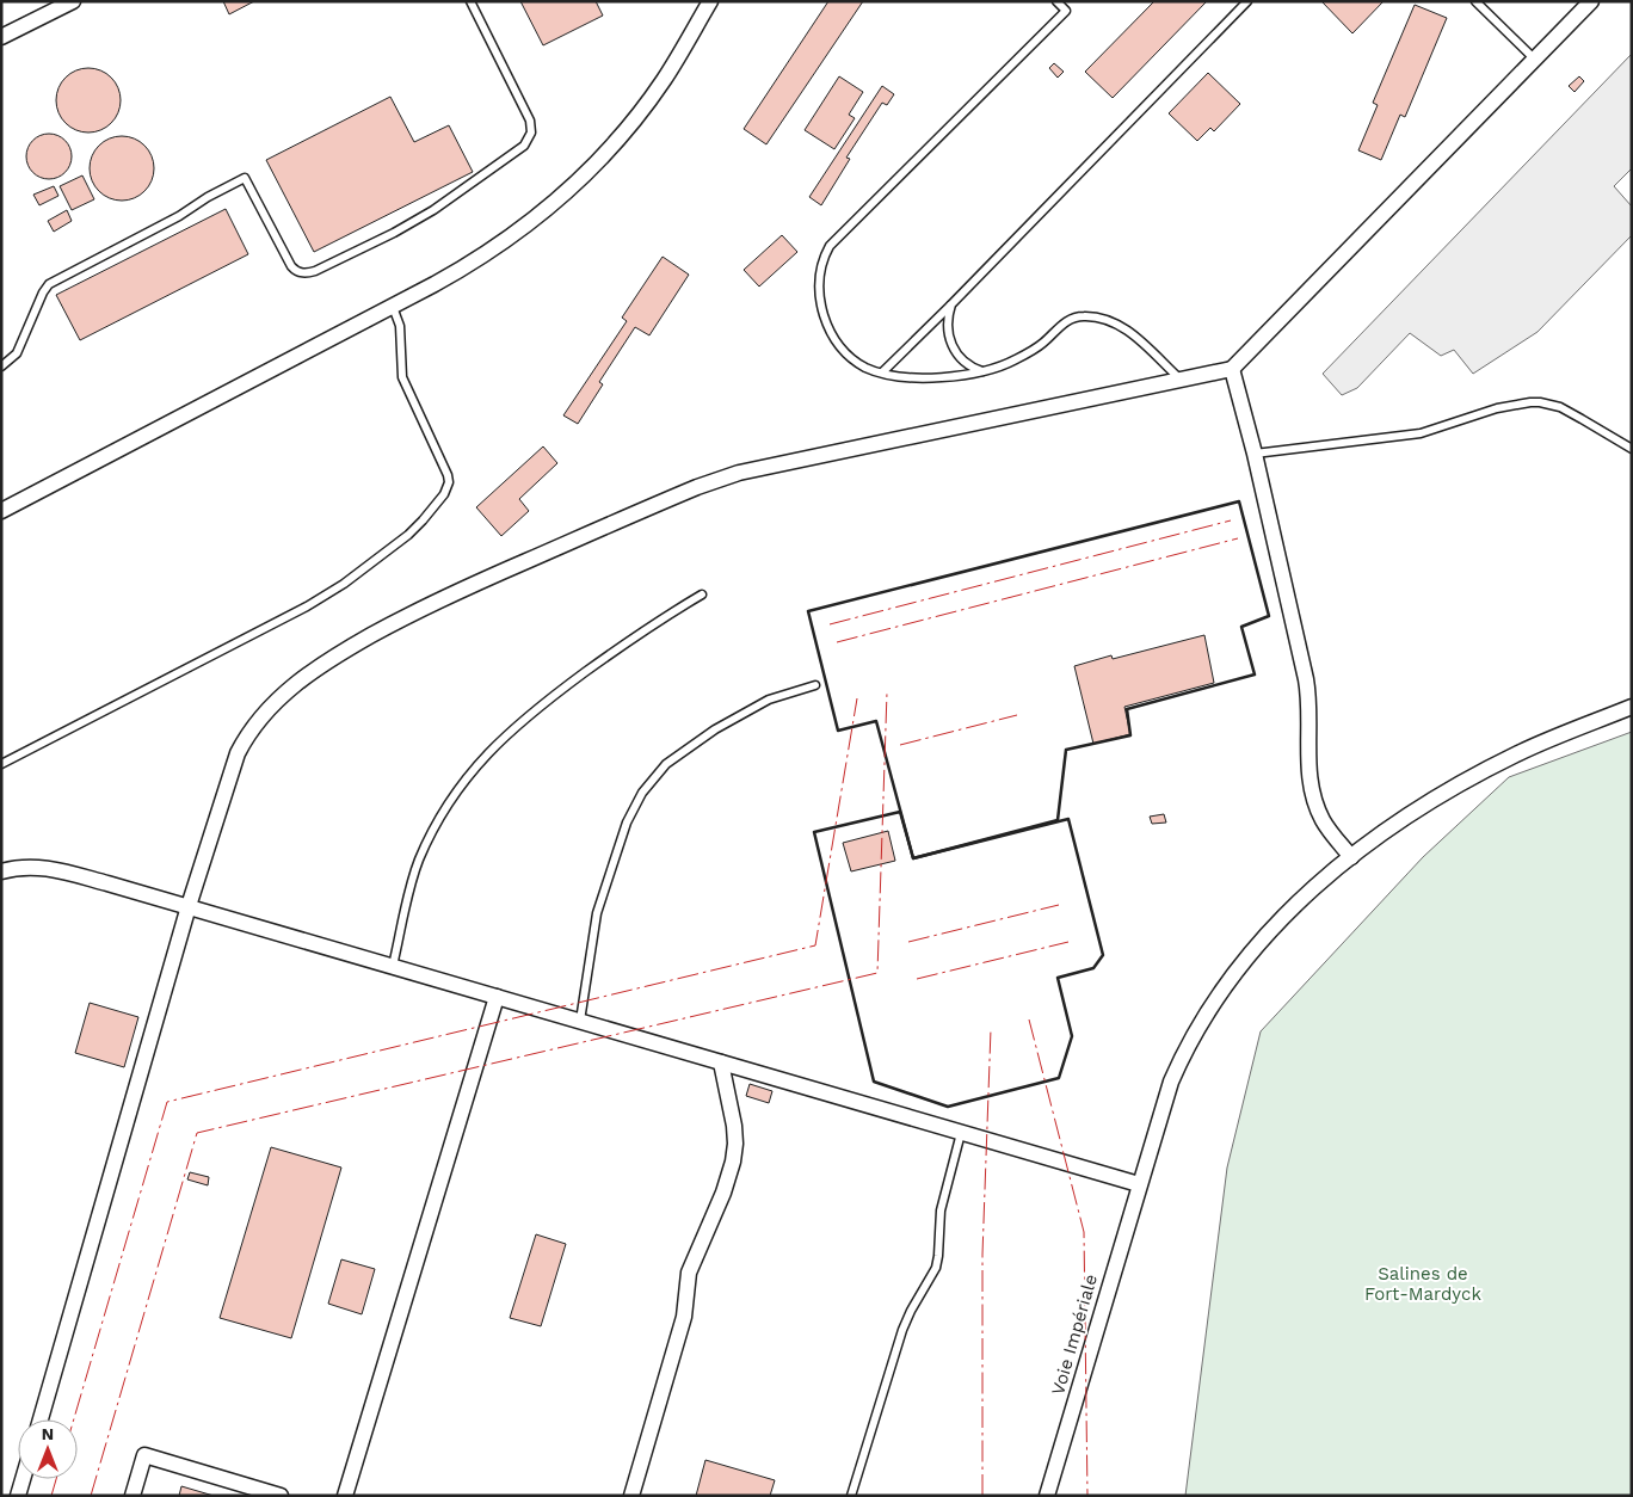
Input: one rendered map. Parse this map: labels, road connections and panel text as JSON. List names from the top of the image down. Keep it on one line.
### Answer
{"streets":{"street":["Voie Impériale"]},"parks":["Salines de Fort-Mardyck"],"north":"top"}
